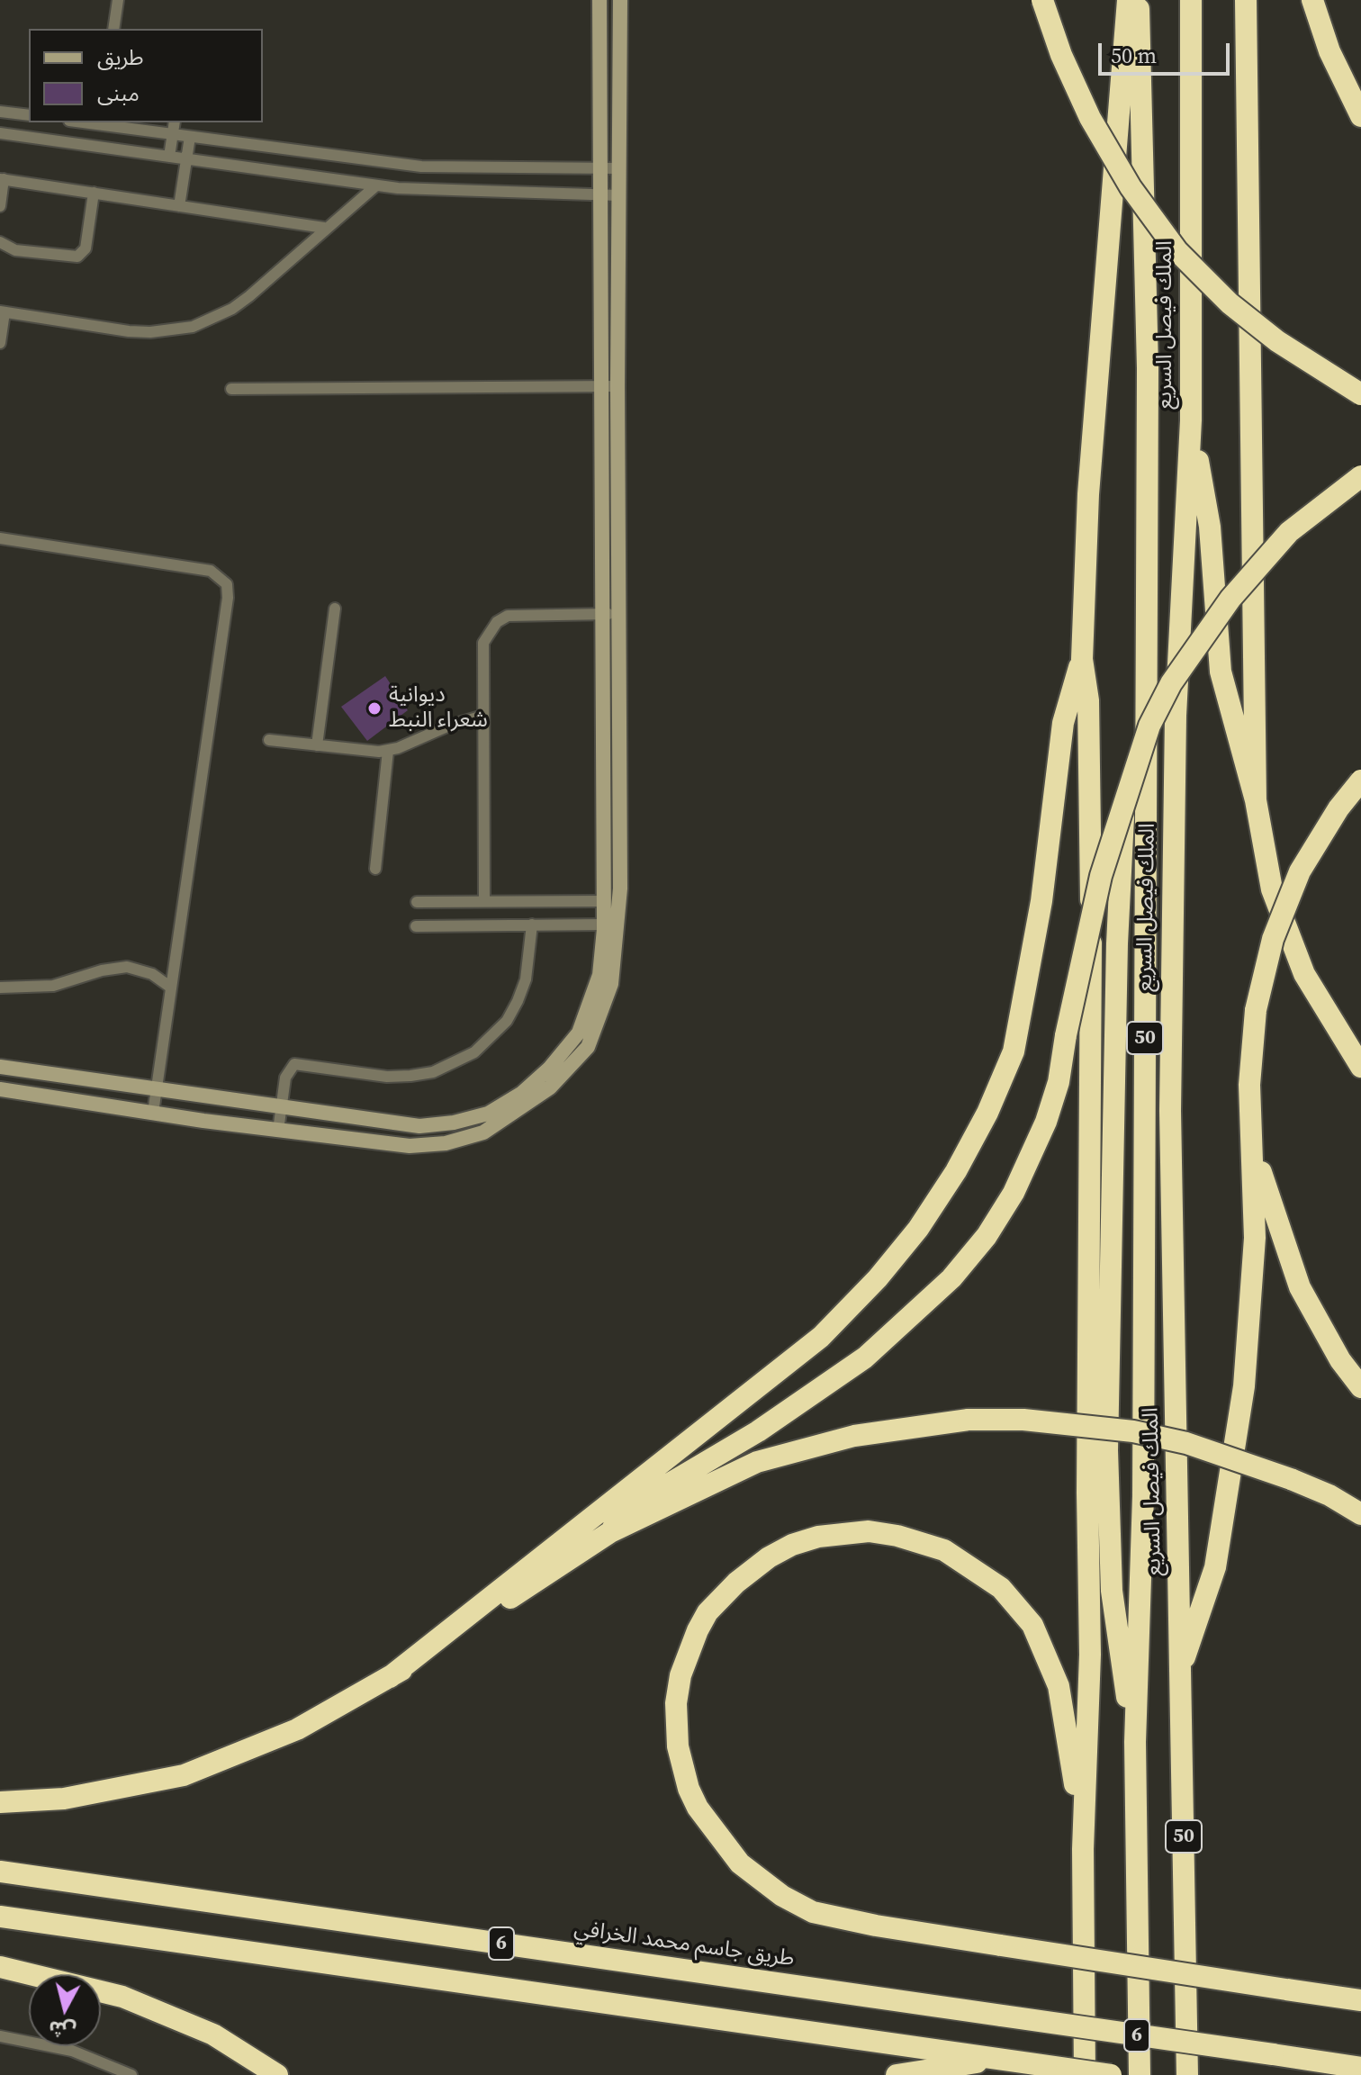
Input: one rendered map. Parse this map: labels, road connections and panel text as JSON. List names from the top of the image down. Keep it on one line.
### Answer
{"streets":{"highway":["الملك فيصل السريع","50","6","طريق جاسم محمد الخرافي"]},"places":["ديوانية شعراء النبط"],"legend":["طريق","مبنى"],"scale_bar":"50 m","north":"bottom"}
